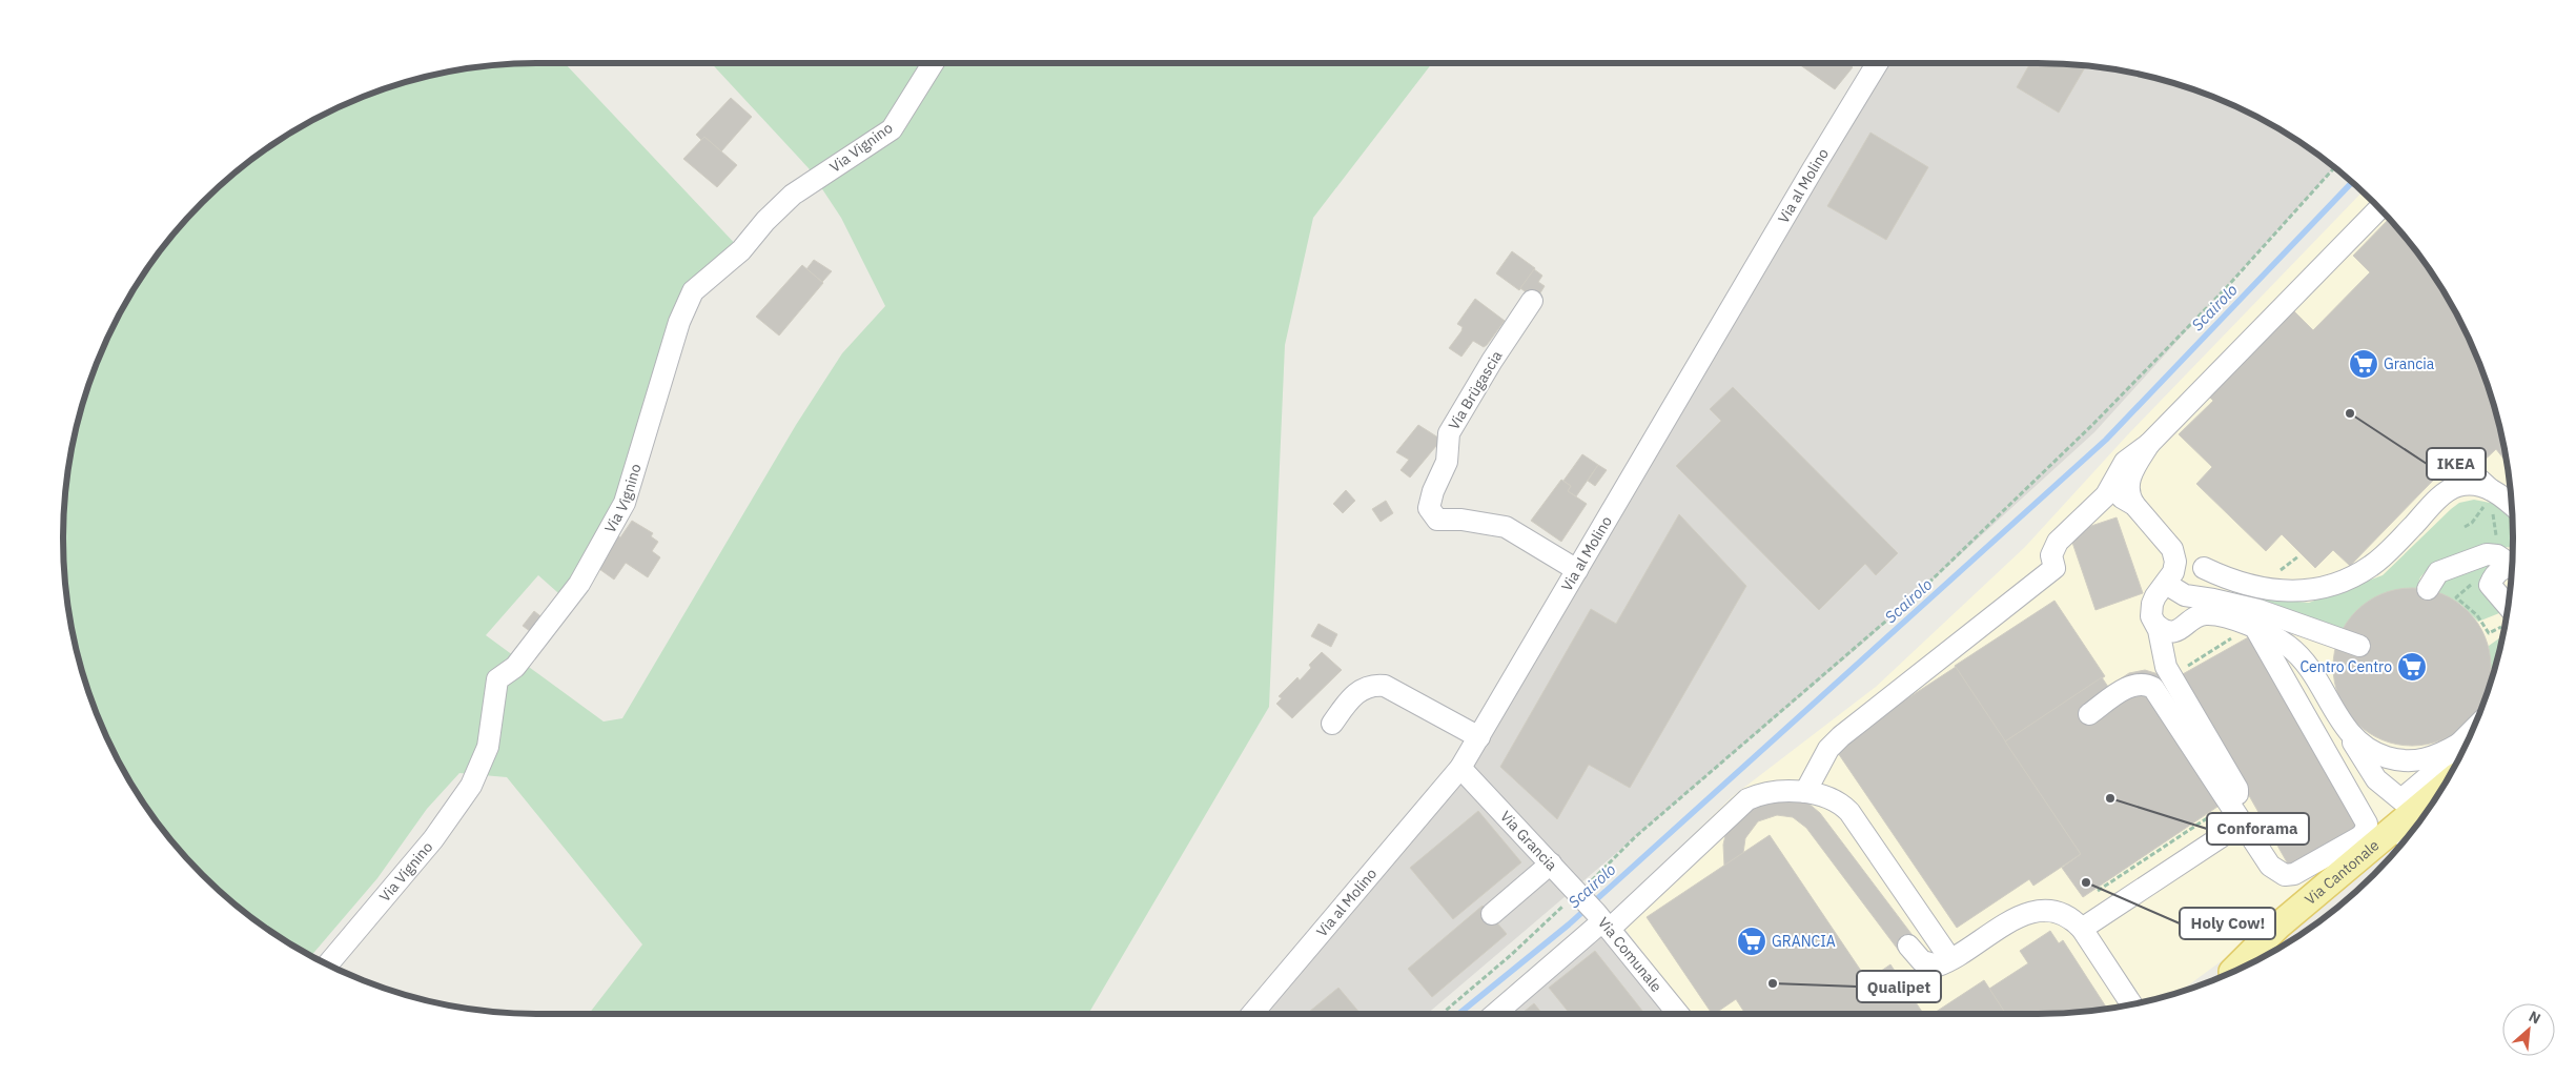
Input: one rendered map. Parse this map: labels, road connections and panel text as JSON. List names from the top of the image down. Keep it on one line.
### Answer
{"streets":{"main road":["Via Cantonale"],"street":["Via Vignino","Via al Molino","Via Brügascia","Via Grancia","Via Comunale"]},"crossings":[["Via al Molino","Via Brügascia"],["Via al Molino","Via Grancia"],["Via Grancia","Via Comunale"]],"water":["Scairolo"],"places":{"supermarket":["Grancia","Centro Centro","GRANCIA"],"other":["IKEA","Conforama","Holy Cow!","Qualipet"]},"north":"top right"}
